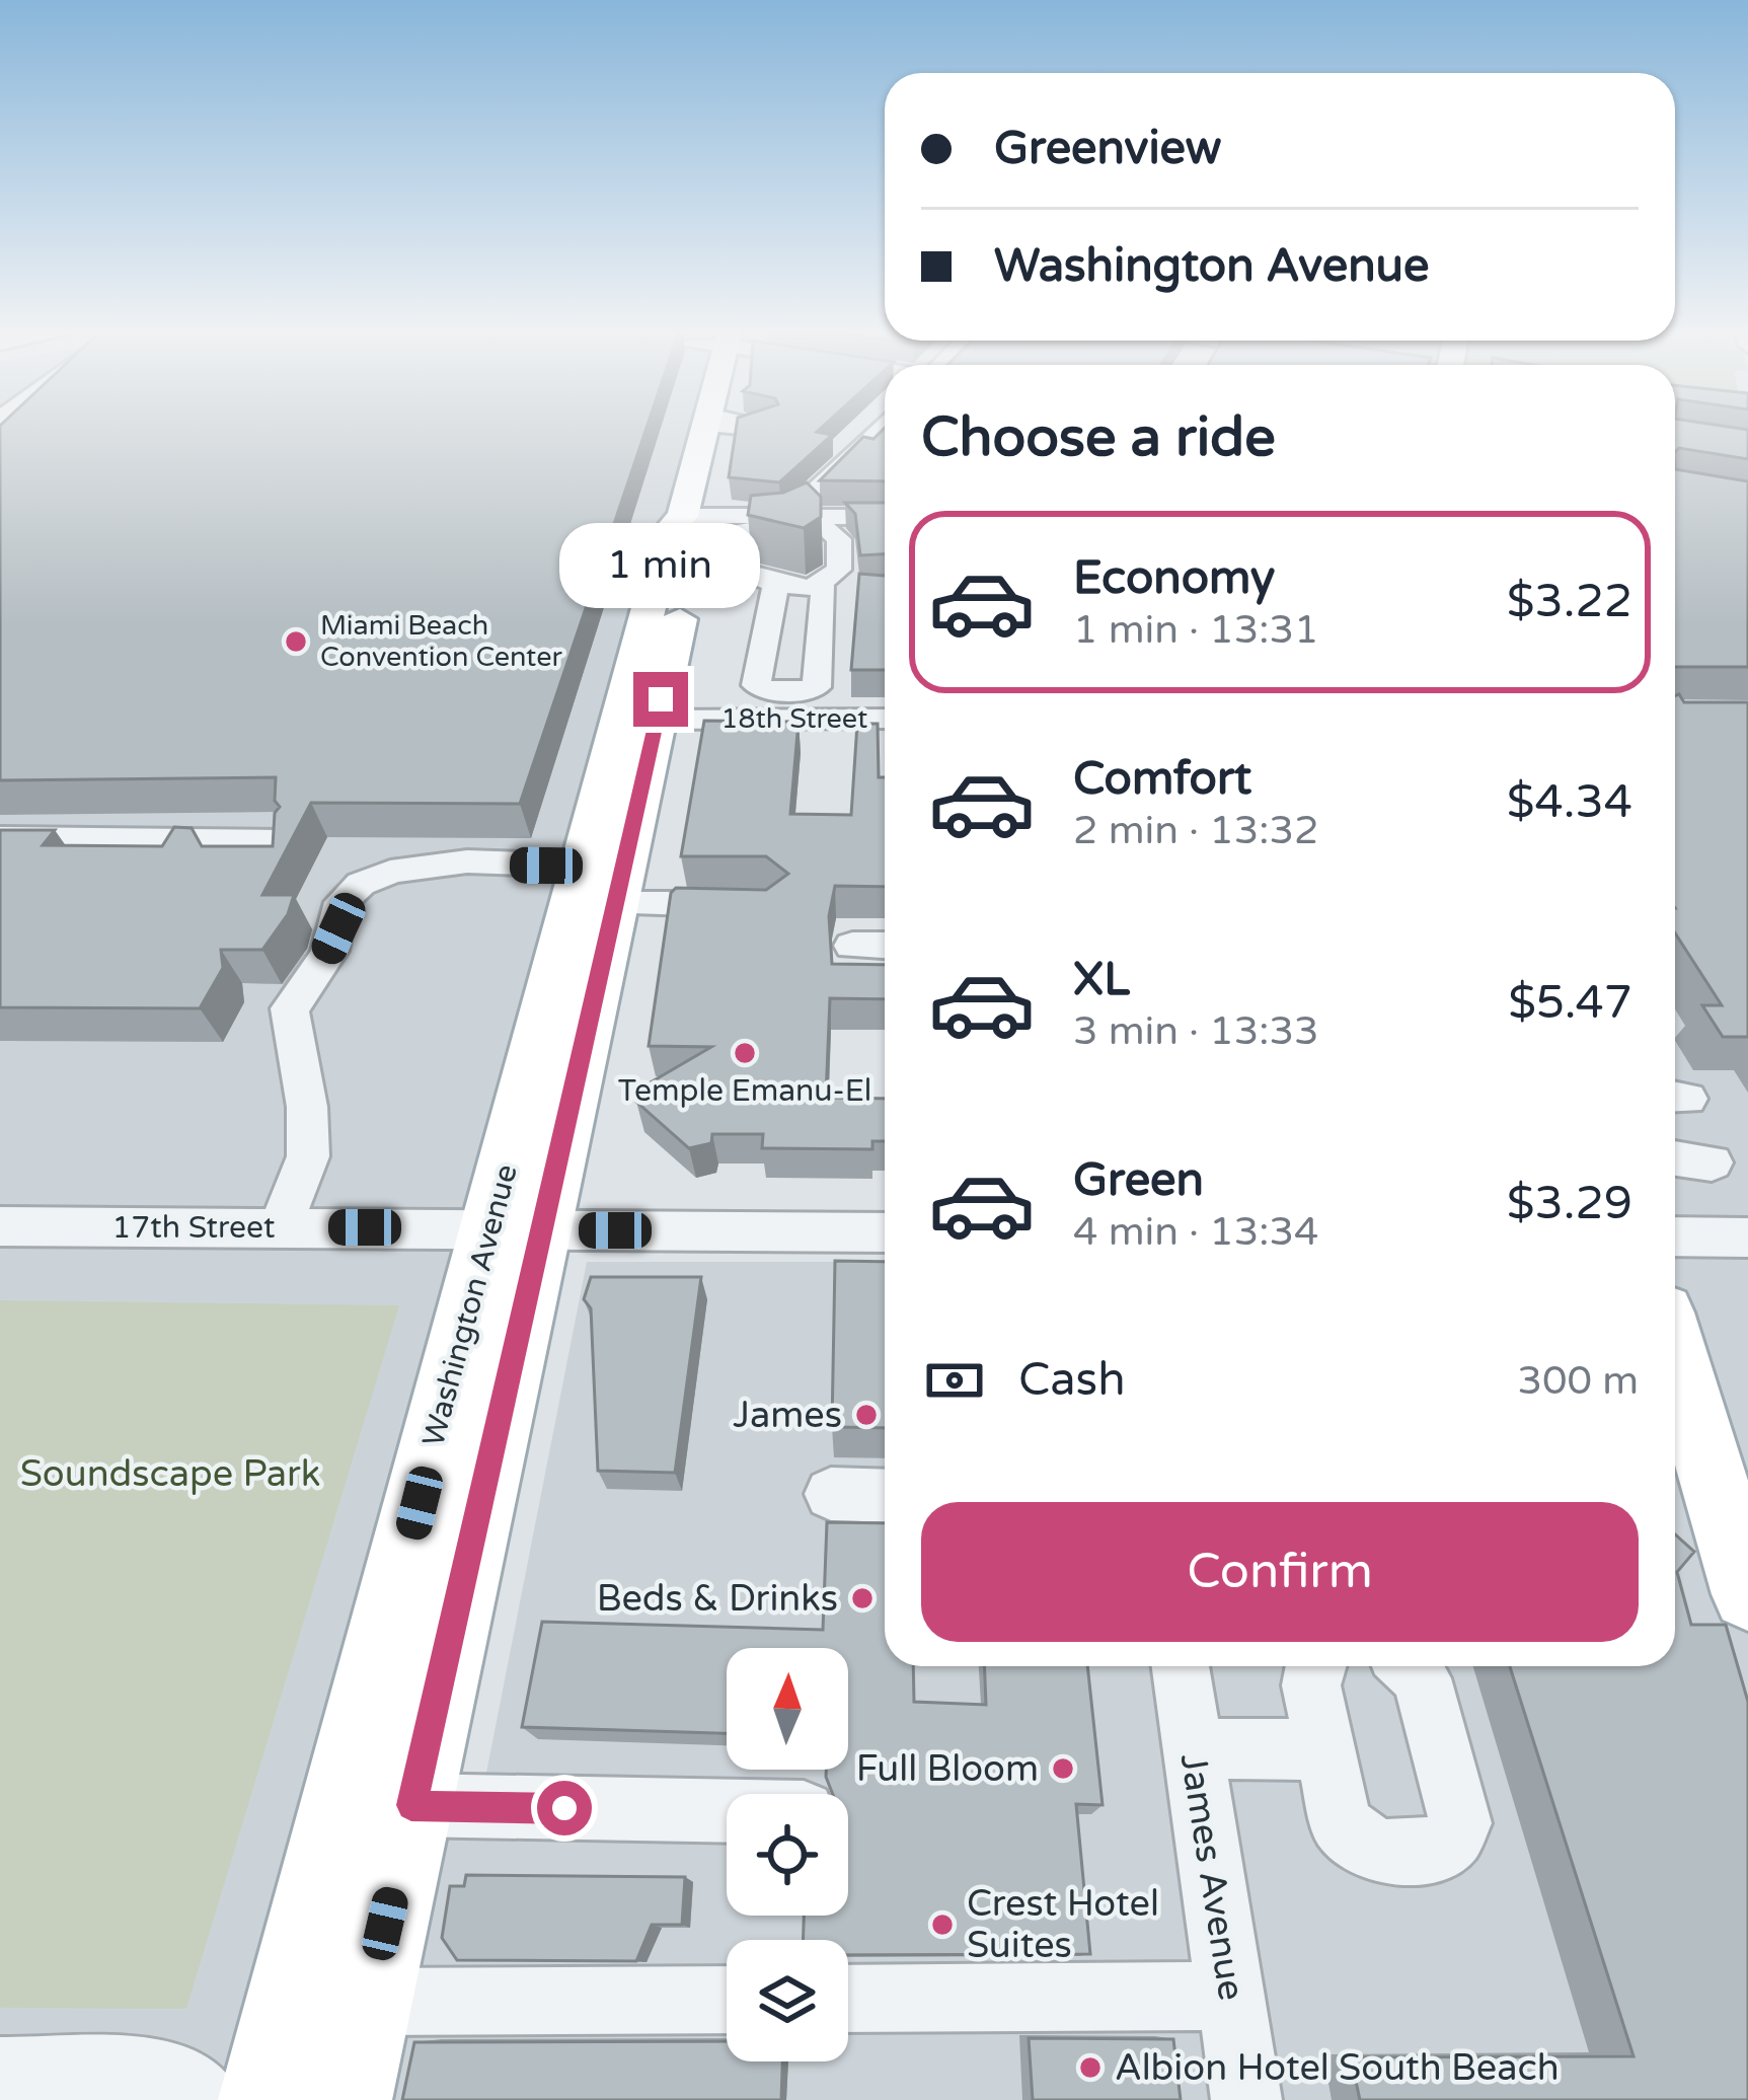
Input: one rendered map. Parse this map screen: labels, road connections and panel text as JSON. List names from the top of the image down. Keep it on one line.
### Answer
{"streets":{"main road":["Washington Avenue"],"street":["18th Street","17th Street","James Avenue"]},"crossings":[["18th Street","Washington Avenue"],["17th Street","Washington Avenue"]],"parks":["Soundscape Park"],"places":["Miami Beach Convention Center","Temple Emanu-El","James","Beds & Drinks","Full Bloom","Crest Hotel Suites","Albion Hotel South Beach"],"north":"top","page":{"banner":["Greenview","Washington Avenue"],"heading":"Choose a ride","list":[{"name":"Economy","note":"1 min · 13:31","value":"$3.22"},{"name":"Comfort","note":"2 min · 13:32","value":"$4.34"},{"name":"XL","note":"3 min · 13:33","value":"$5.47"},{"name":"Green","note":"4 min · 13:34","value":"$3.29"}],"bubble":"1 min","pay":["Cash","300 m"],"buttons":"Confirm"}}
